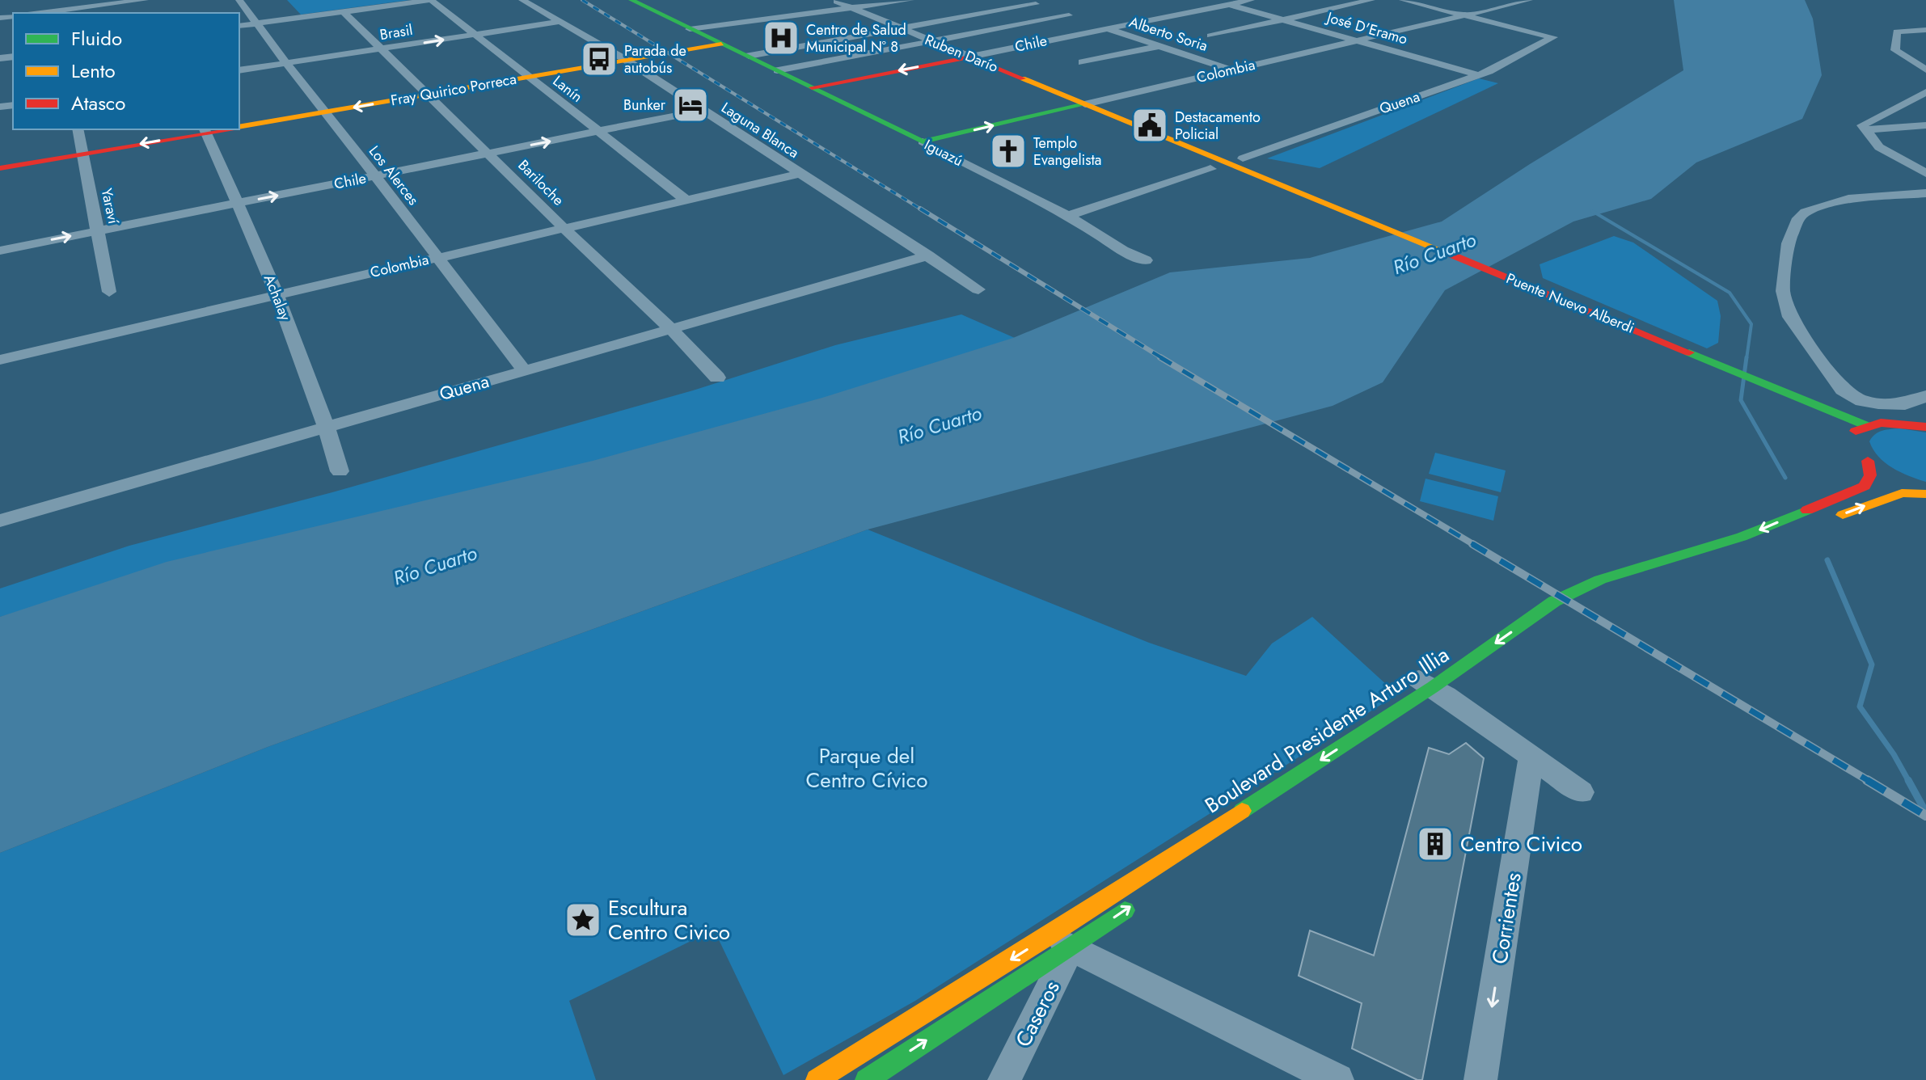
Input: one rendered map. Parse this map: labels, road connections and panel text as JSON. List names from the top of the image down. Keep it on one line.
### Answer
{"streets":{"main road":["Chile","Ruben Darío","Colombia","Fray Quirico Porreca","Iguazú","Puente Nuevo Alberdi","Boulevard Presidente Arturo Illia"],"street":["José D'Eramo","Brasil","Alberto Soria","Lanín","Quena","Laguna Blanca","Los Alerces","Bariloche","Yaraví","Achalay","Corrientes","Caseros"]},"crossings":[["José D'Eramo","Chile"],["José D'Eramo","Colombia"],["José D'Eramo","Quena"],["Brasil","Lanín"],["Brasil","Laguna Blanca"],["Brasil","Los Alerces"],["Brasil","Bariloche"],["Alberto Soria","Chile"],["Alberto Soria","Colombia"],["Chile","Ruben Darío"],["Chile","Lanín"],["Chile","Laguna Blanca"],["Chile","Iguazú"],["Chile","Los Alerces"],["Chile","Bariloche"],["Chile","Yaraví"],["Chile","Achalay"],["Ruben Darío","Colombia"],["Ruben Darío","Puente Nuevo Alberdi"],["Colombia","Lanín"],["Colombia","Quena"],["Colombia","Laguna Blanca"],["Colombia","Iguazú"],["Colombia","Los Alerces"],["Colombia","Bariloche"],["Colombia","Achalay"],["Lanín","Fray Quirico Porreca"],["Fray Quirico Porreca","Laguna Blanca"],["Fray Quirico Porreca","Iguazú"],["Fray Quirico Porreca","Los Alerces"],["Fray Quirico Porreca","Bariloche"],["Fray Quirico Porreca","Yaraví"],["Fray Quirico Porreca","Achalay"],["Quena","Laguna Blanca"],["Quena","Los Alerces"],["Quena","Bariloche"],["Quena","Achalay"],["Boulevard Presidente Arturo Illia","Caseros"]],"one_way":["Corrientes"],"water":["Río Cuarto"],"parks":["Parque del Centro Cívico"],"places":{"hospital":["Centro de Salud Municipal Nº 8"],"bus stop":["Parada de autobús"],"hotel":["Bunker"],"public building":["Destacamento Policial"],"church":["Templo Evangelista"],"building":["Centro Civico"],"place":["Escultura Centro Civico"]},"legend":["Fluido","Lento","Atasco"]}
